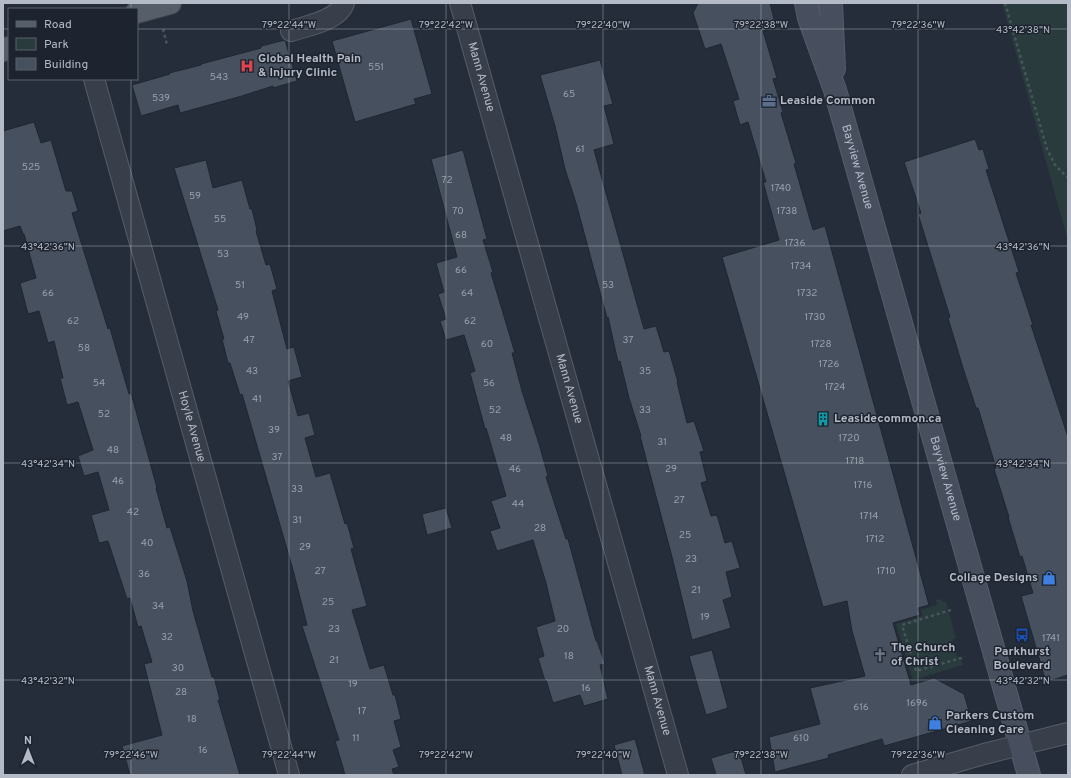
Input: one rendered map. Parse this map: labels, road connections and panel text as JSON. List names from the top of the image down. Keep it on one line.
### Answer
{"streets":{"main road":["Bayview Avenue"],"street":["Mann Avenue","Hoyle Avenue"]},"places":{"hospital":["Global Health Pain & Injury Clinic"],"office":["Leaside Common"],"building":["Leasidecommon.ca"],"shop":["Collage Designs","Parkers Custom Cleaning Care"],"bus stop":["Parkhurst Boulevard"],"church":["The Church of Christ"]},"house_numbers":["551","543","65","539","61","525","72","1740","59","70","1738","55","68","1736","53","1734","66","51","53","66","64","1732","49","1730","62","62","47","37","60","1728","58","1726","43","35","54","56","1724","41","52","33","52","39","48","1720","31","48","37","1718","46","29","46","1716","33","27","44","42","1714","31","28","25","1712","40","29","23","27","1710","36","21","25","34","19","23","20","32","1741","18","21","30","19","16","28","1696","616","17","18","11","610","16"],"legend":["Road","Park","Building"],"north":"top","coordinates":["79°22'44\"W","79°22'42\"W","79°22'40\"W","79°22'38\"W","79°22'36\"W","43°42'38\"N","43°42'36\"N","43°42'34\"N","43°42'32\"N","79°22'46\"W"]}
